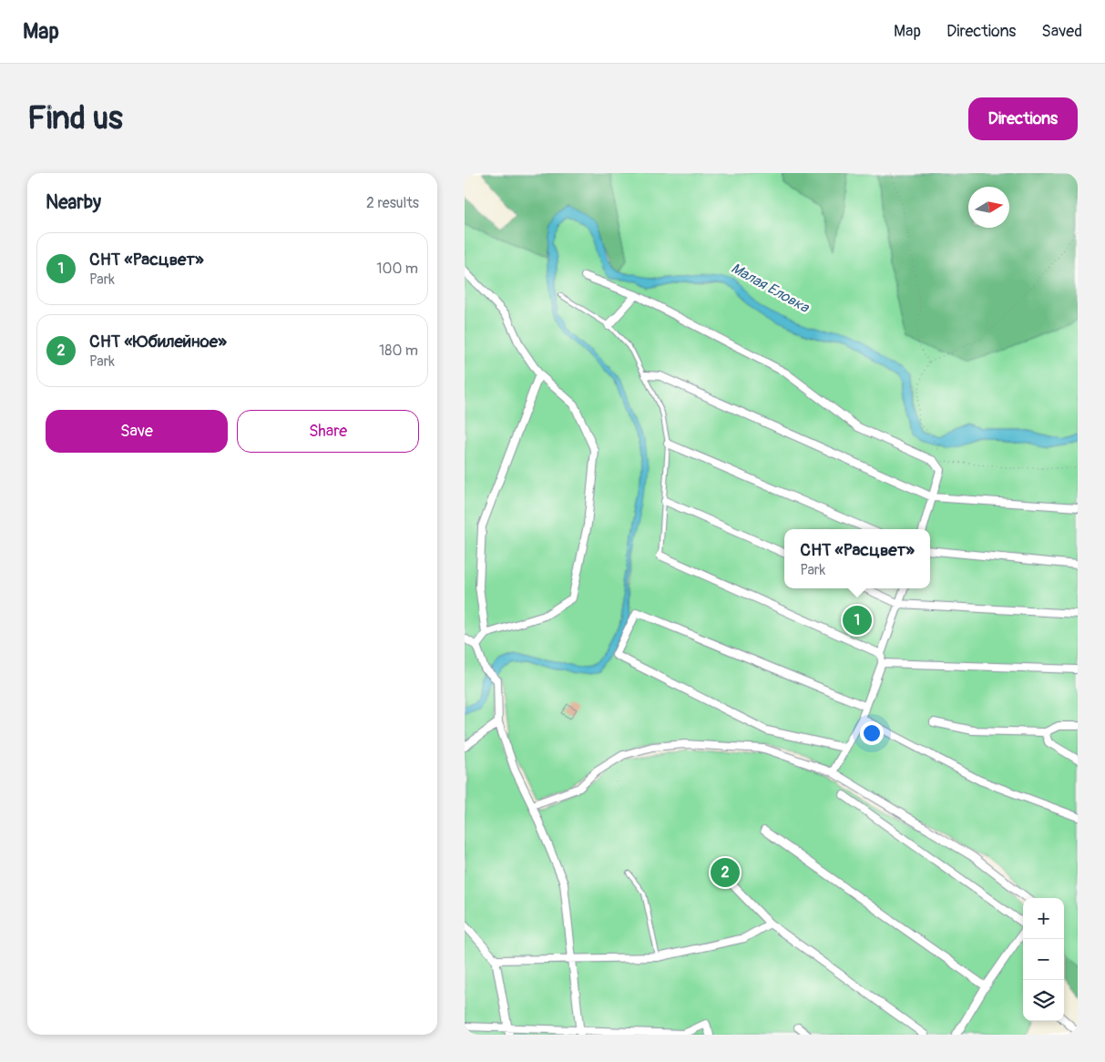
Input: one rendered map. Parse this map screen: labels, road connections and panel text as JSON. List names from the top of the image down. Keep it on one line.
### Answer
{"water":["Малая Еловка"],"north":"right","page":{"header":"Map","nav":["Map","Directions","Saved"],"buttons":["Directions",["Save","Share"]],"title":"Find us","heading":["Nearby","2 results"],"list":[{"mark":"1","name":"СНТ «Расцвет»","note":"Park","value":"100 m"},{"mark":"2","name":"СНТ «Юбилейное»","note":"Park","value":"180 m"}],"popup":["СНТ «Расцвет»","Park"],"pins":["1","2"],"map_buttons":["+","−"]}}
